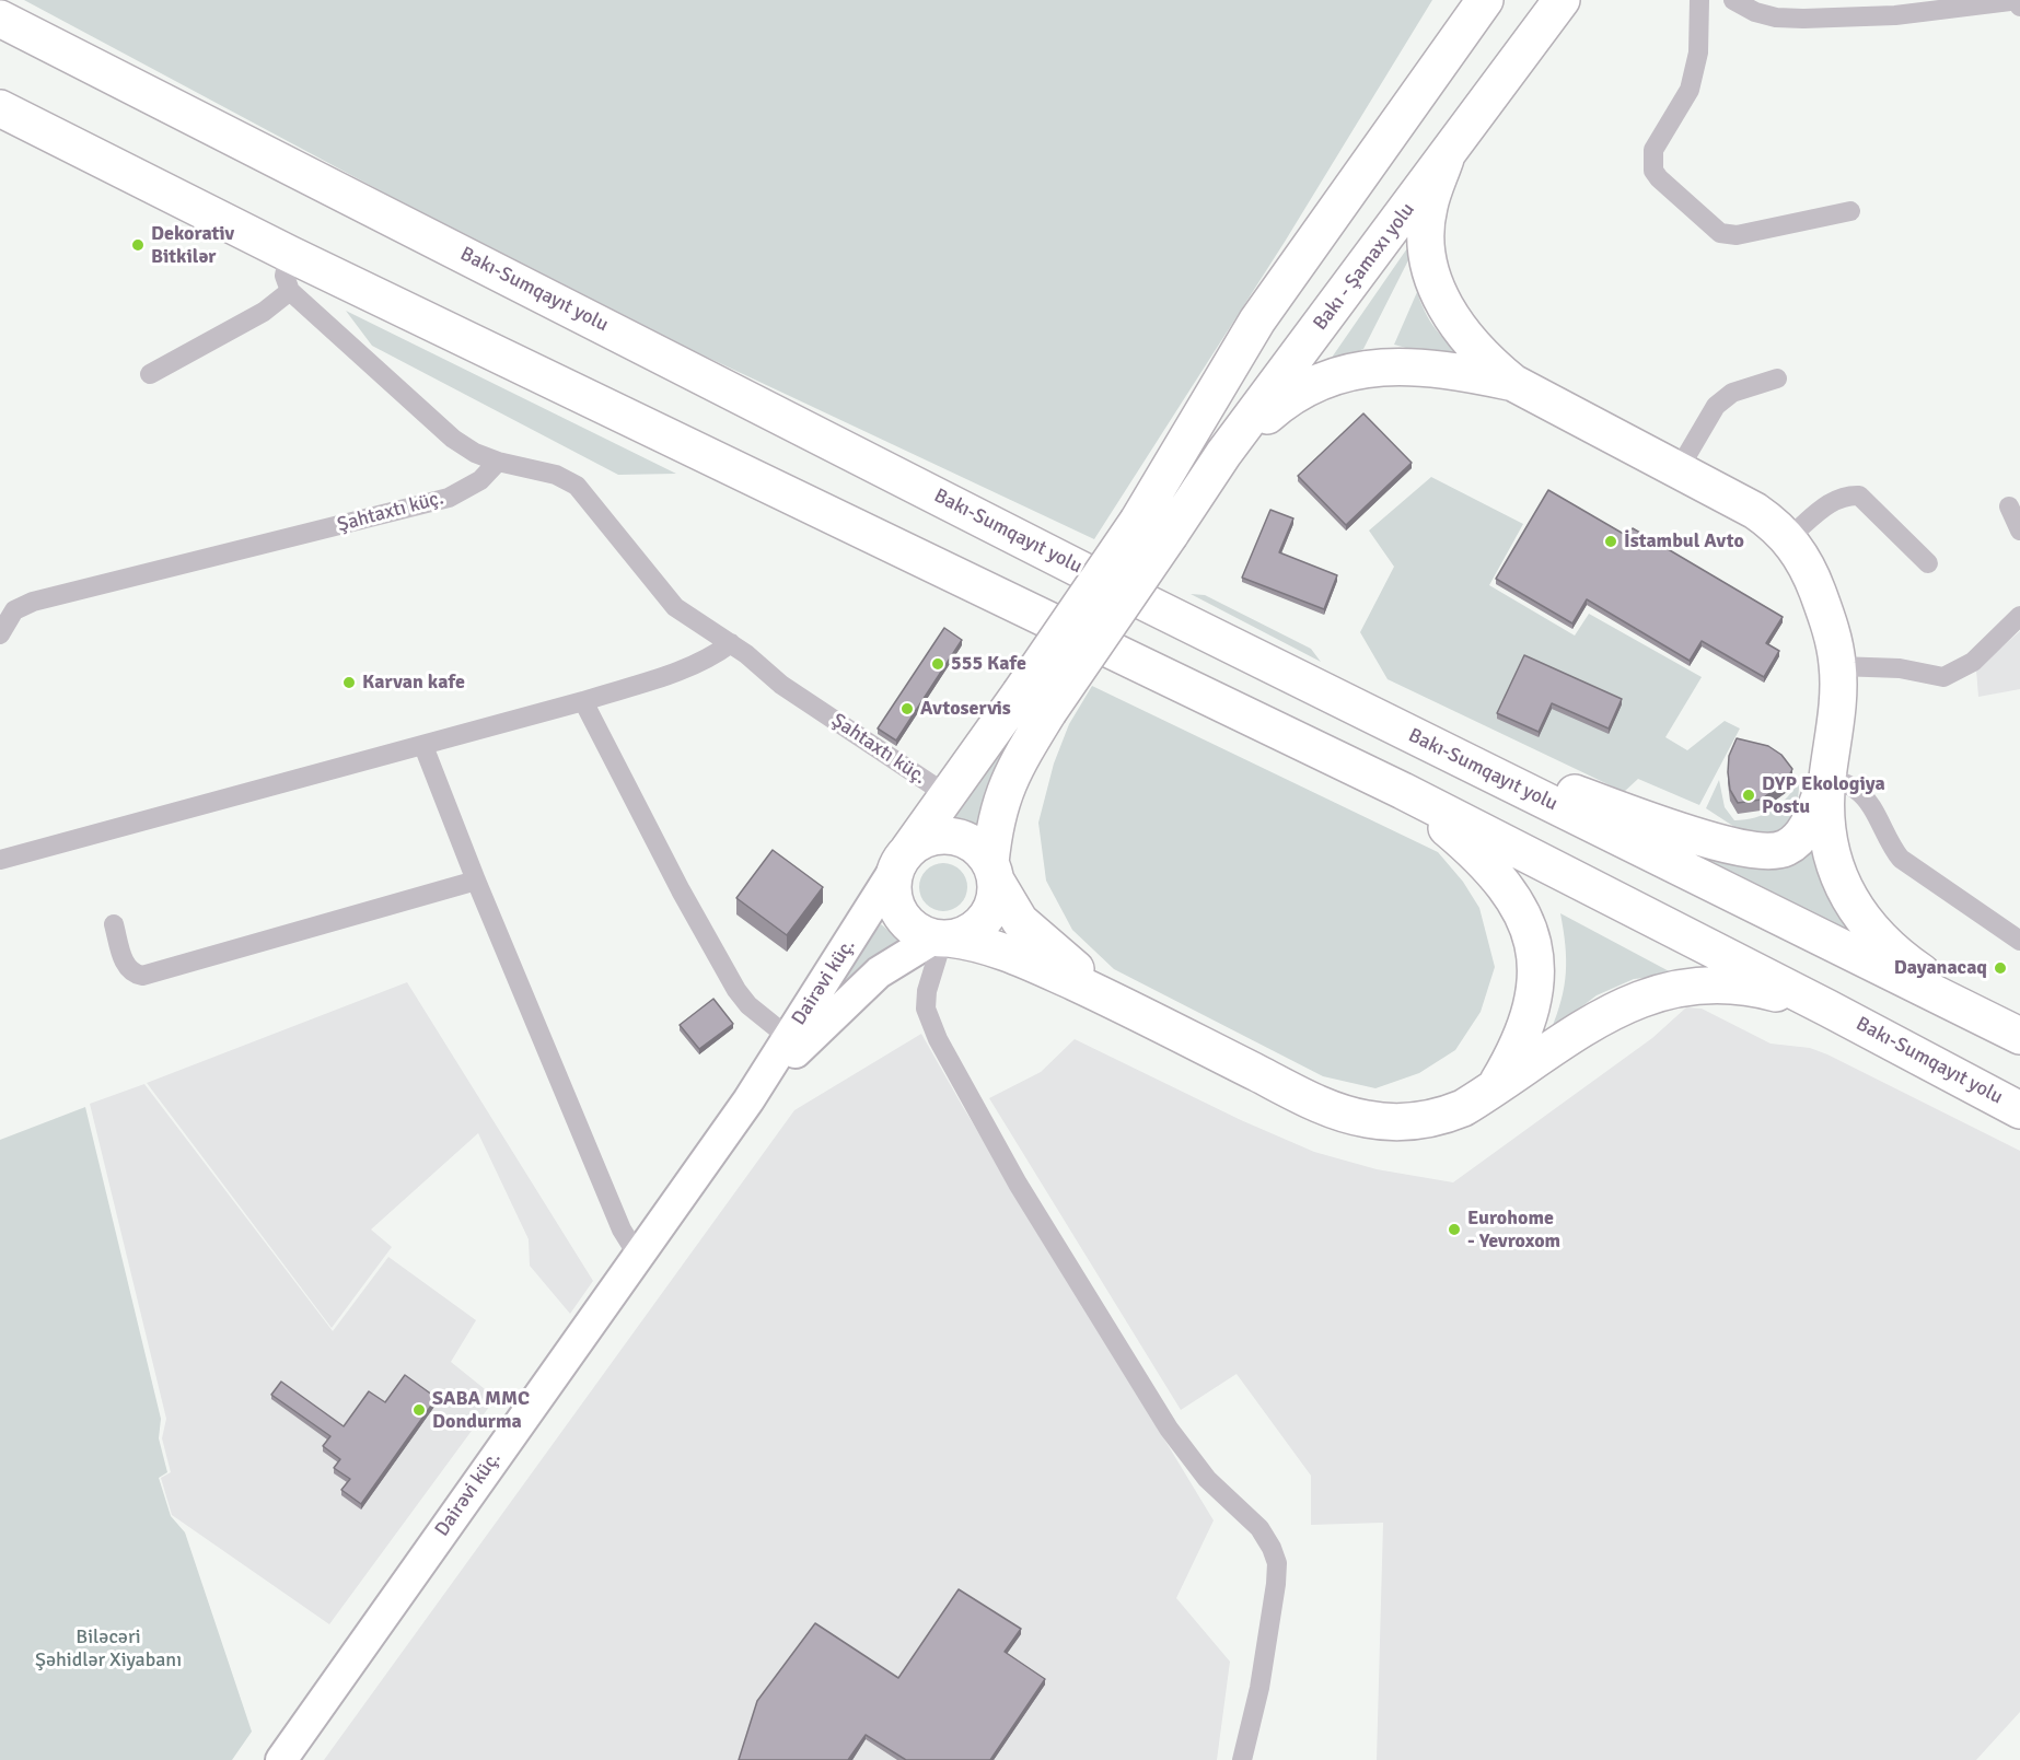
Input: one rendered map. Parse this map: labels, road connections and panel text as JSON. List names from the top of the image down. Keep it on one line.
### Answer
{"streets":{"highway":["Bakı - Şamaxı yolu","Bakı-Sumqayıt yolu"],"main road":["Dairəvi küç."],"street":["Şahtaxtı küç."]},"parks":["Biləcəri Şəhidlər Xiyabanı"],"places":["Dekorativ Bitkilər","İstambul Avto","555 Kafe","Karvan kafe","Avtoservis","DYP Ekologiya Postu","Dayanacaq","Eurohome - Yevroxom","SABA MMC Dondurma"]}
